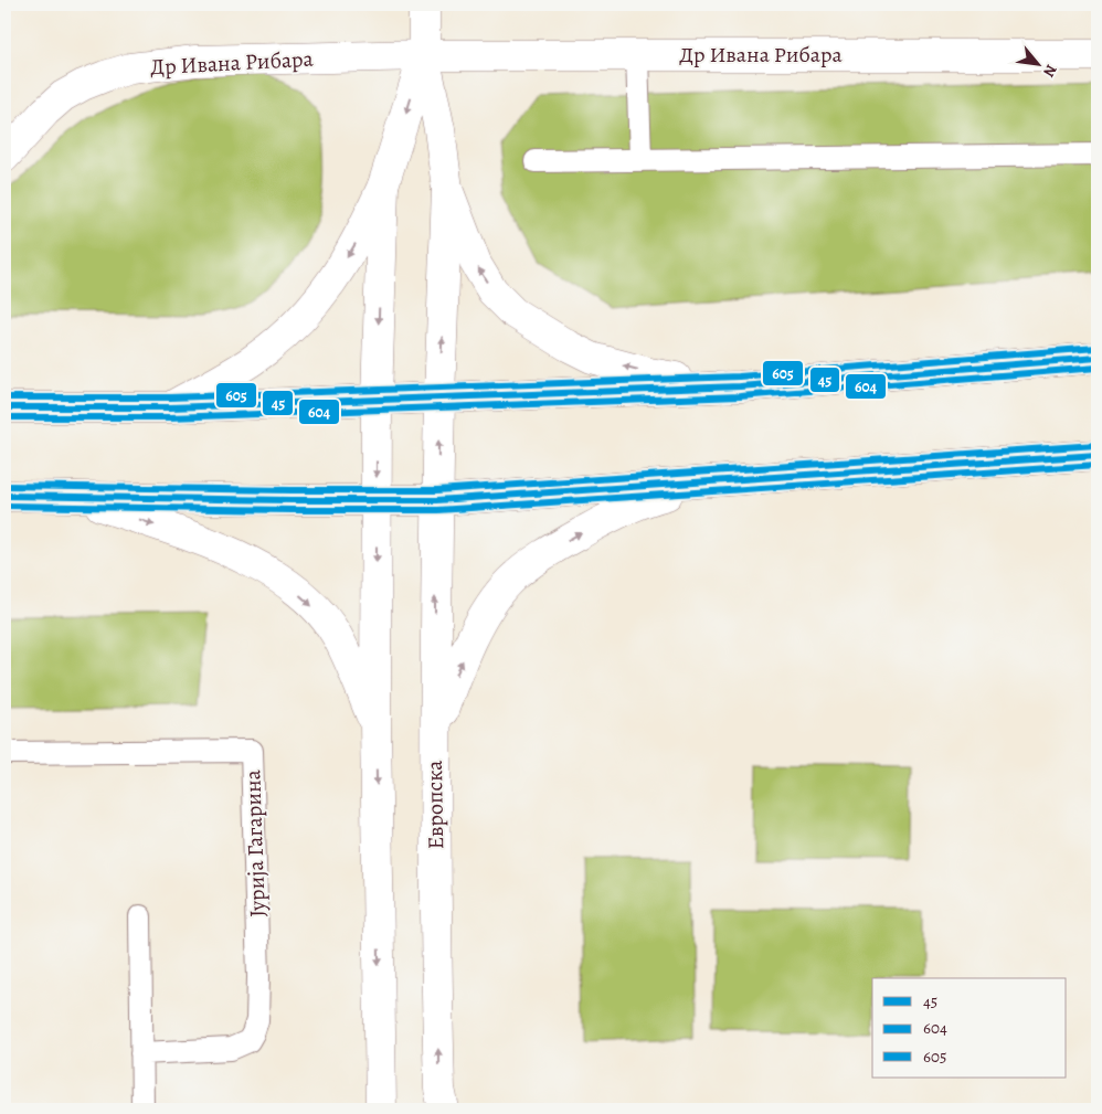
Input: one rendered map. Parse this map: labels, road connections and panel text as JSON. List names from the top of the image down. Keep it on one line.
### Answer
{"streets":{"main road":["Др Ивана Рибара","Европска"],"lane":["Јурија Гагарина"]},"lines":["transit line 605","transit line 45","transit line 604"],"legend":["45","604","605"],"north":"bottom right"}
